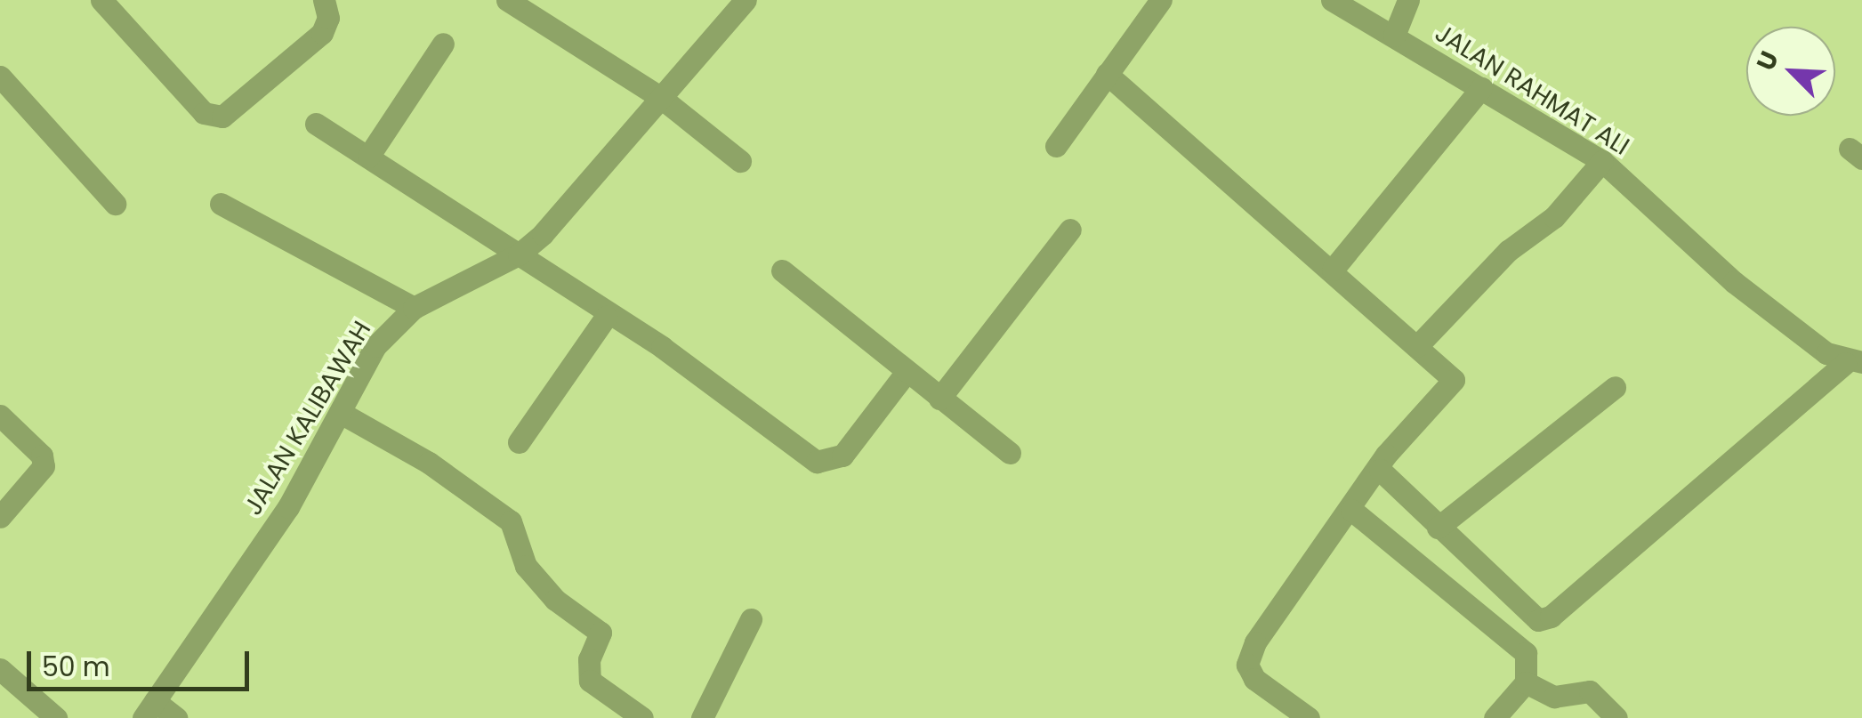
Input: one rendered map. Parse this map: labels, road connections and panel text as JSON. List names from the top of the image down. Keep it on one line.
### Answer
{"streets":{"street":["JALAN RAHMAT ALI","JALAN KALIBAWAH"]},"scale_bar":"50 m","north":"top left"}
